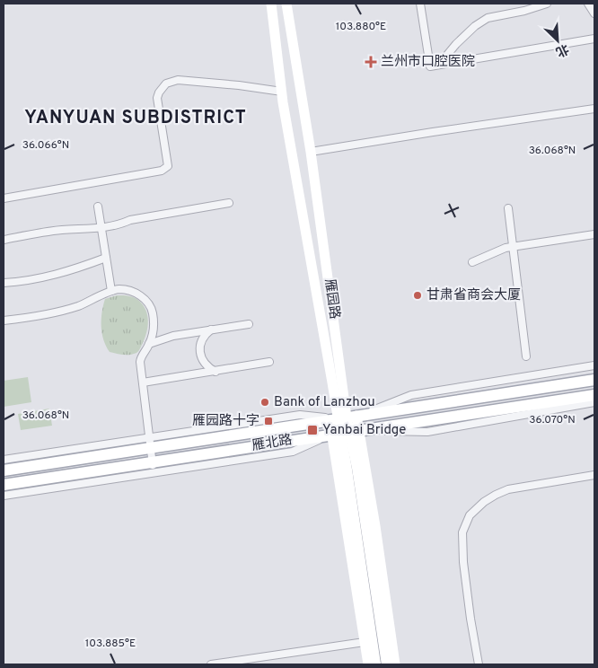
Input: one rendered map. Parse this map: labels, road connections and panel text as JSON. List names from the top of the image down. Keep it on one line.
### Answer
{"streets":{"main road":["雁园路","雁北路"]},"crossings":[["雁园路","雁北路"]],"districts":["YANYUAN SUBDISTRICT"],"places":{"health":["兰州市口腔医院"],"other":["甘肃省商会大厦","Bank of Lanzhou"],"transit":["雁园路十字","Yanbai Bridge"]},"north":"bottom right","coordinates":["103.880°E","36.066°N","36.068°N","36.070°N","103.885°E"]}
